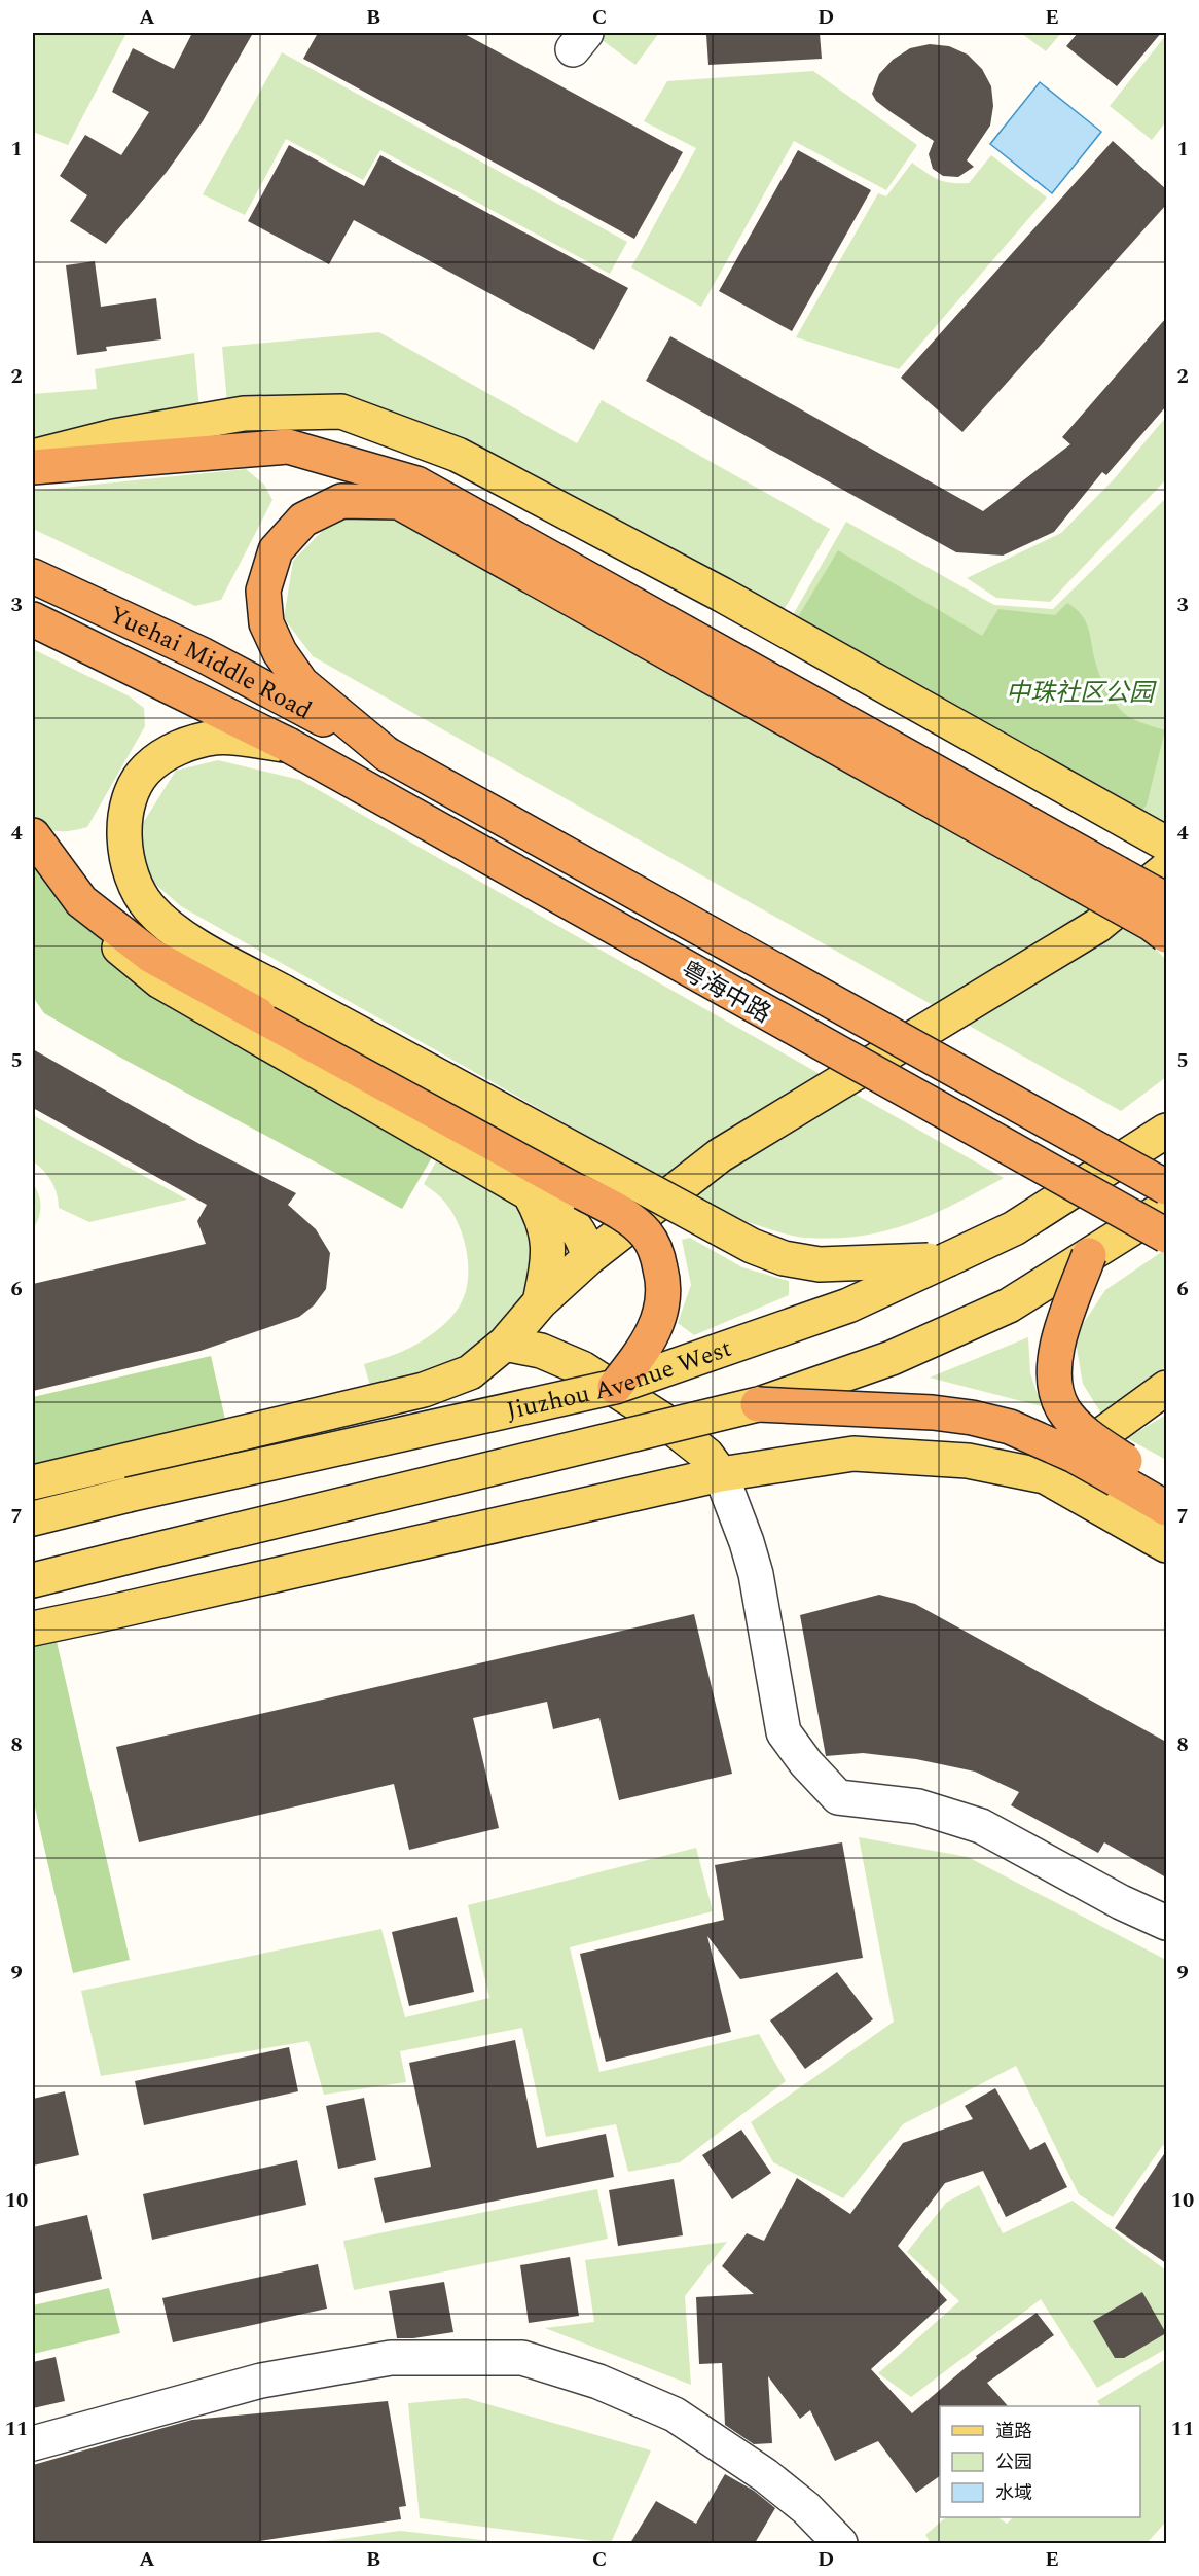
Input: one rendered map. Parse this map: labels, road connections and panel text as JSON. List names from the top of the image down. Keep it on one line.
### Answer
{"streets":{"highway":["Yuehai Middle Road","粤海中路"],"main road":["Jiuzhou Avenue West"]},"crossings":[["Yuehai Middle Road","粤海中路"]],"parks":["中珠社区公园"],"legend":["道路","公园","水域"],"grid":{"columns":["A","B","C","D","E"],"rows":["1","2","3","4","5","6","7","8","9","10","11"]}}
